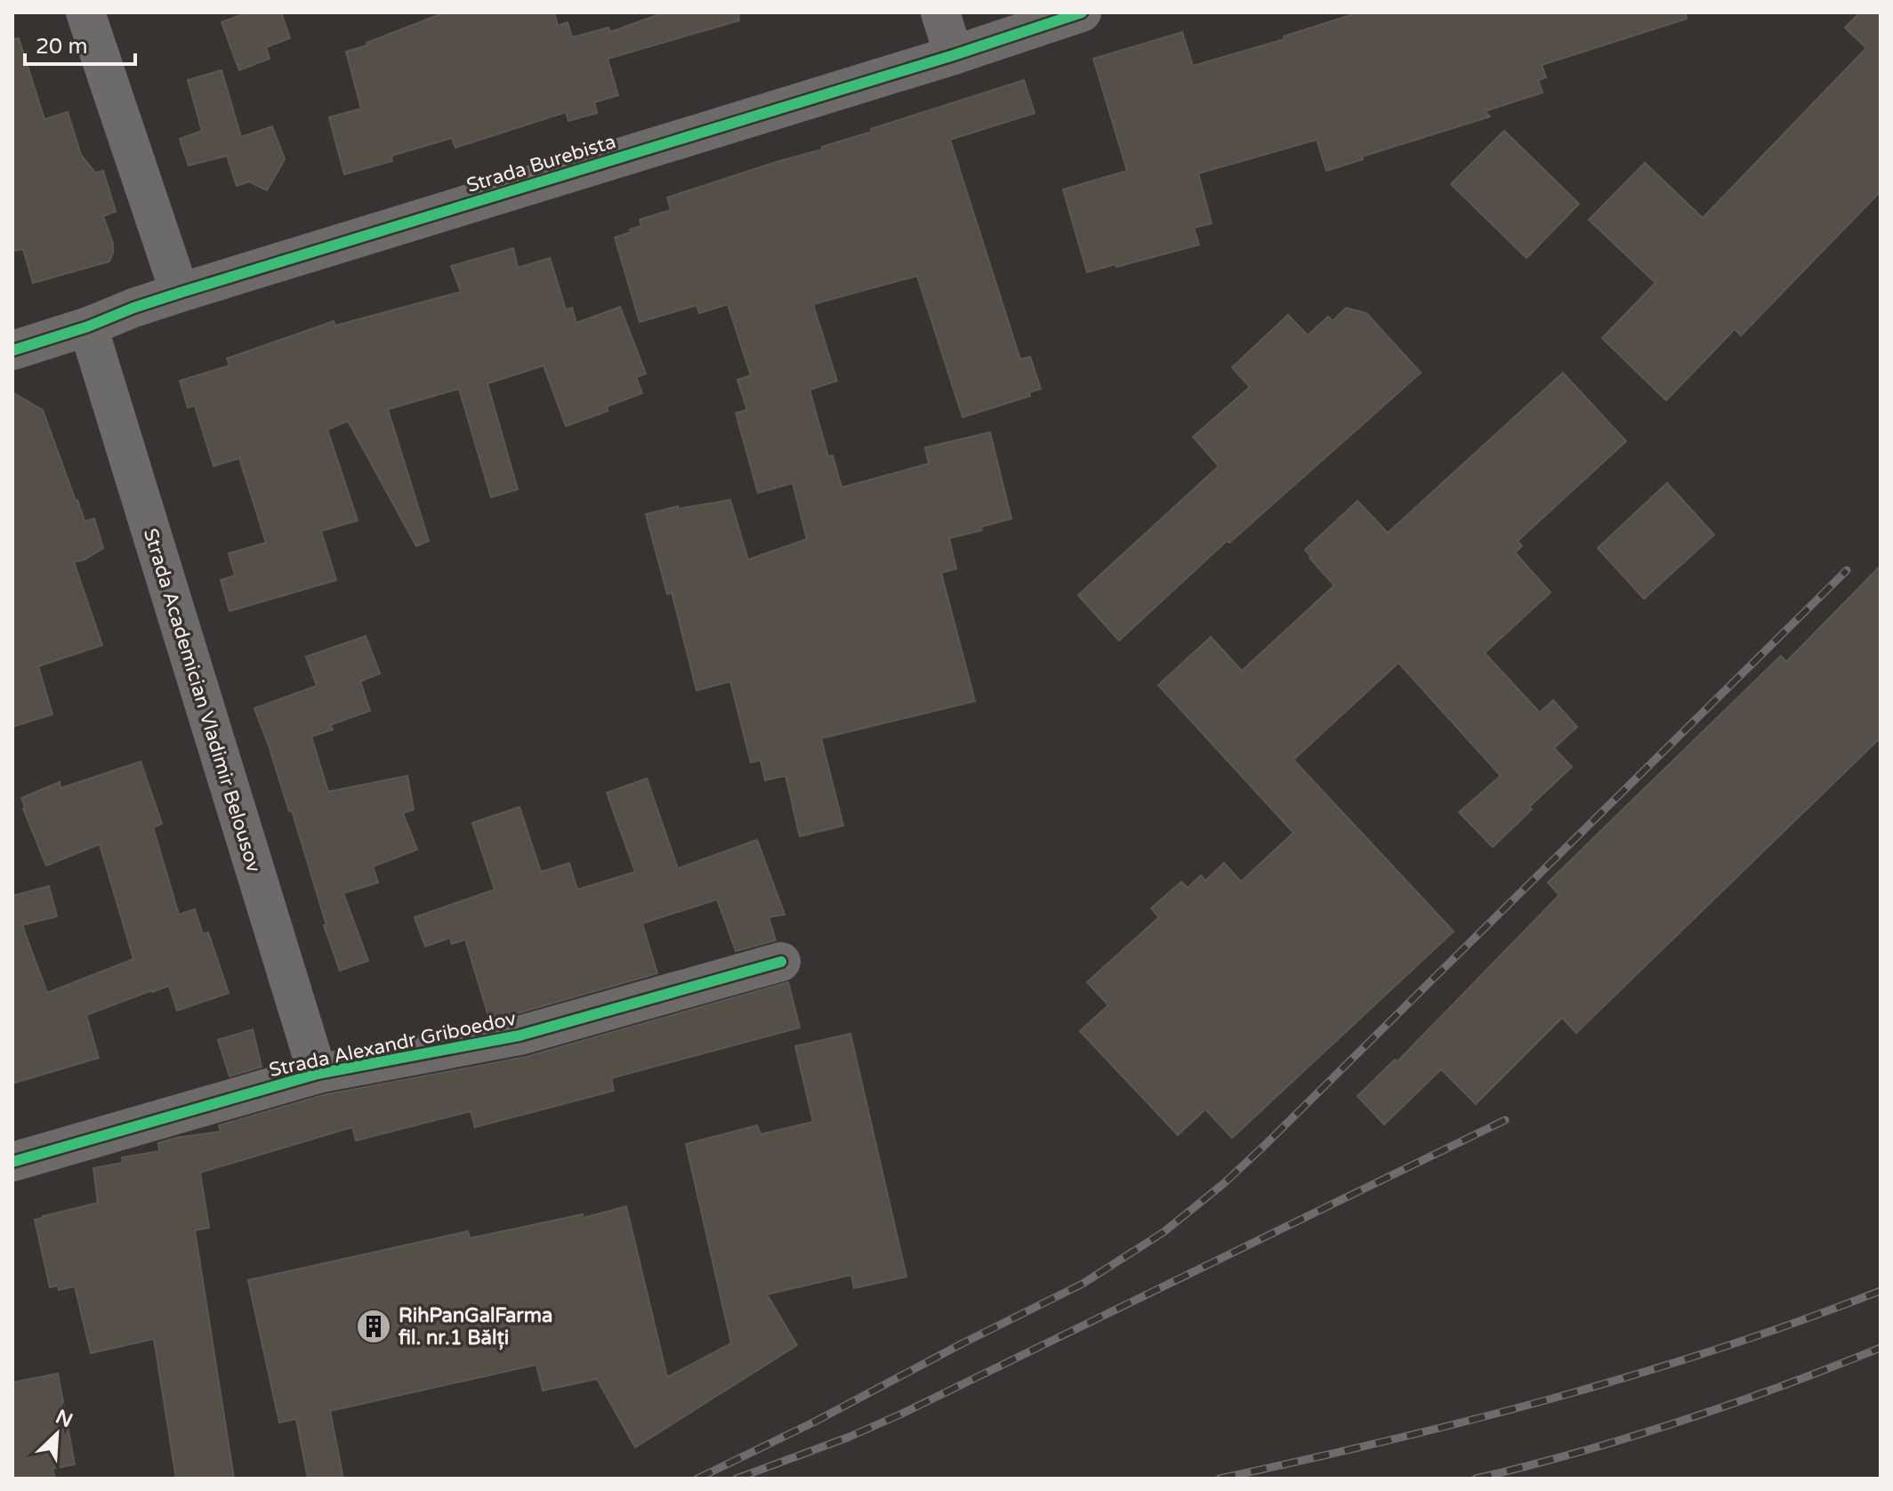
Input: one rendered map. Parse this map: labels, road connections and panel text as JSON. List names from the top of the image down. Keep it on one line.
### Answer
{"streets":{"street":["Strada Burebista","Strada Academician Vladimir Belousov","Strada Alexandr Griboedov"]},"crossings":[["Strada Burebista","Strada Academician Vladimir Belousov"],["Strada Academician Vladimir Belousov","Strada Alexandr Griboedov"]],"places":{"building":["RihPanGalFarma fil. nr.1 Bălți"]},"scale_bar":"20 m","north":"top right"}
